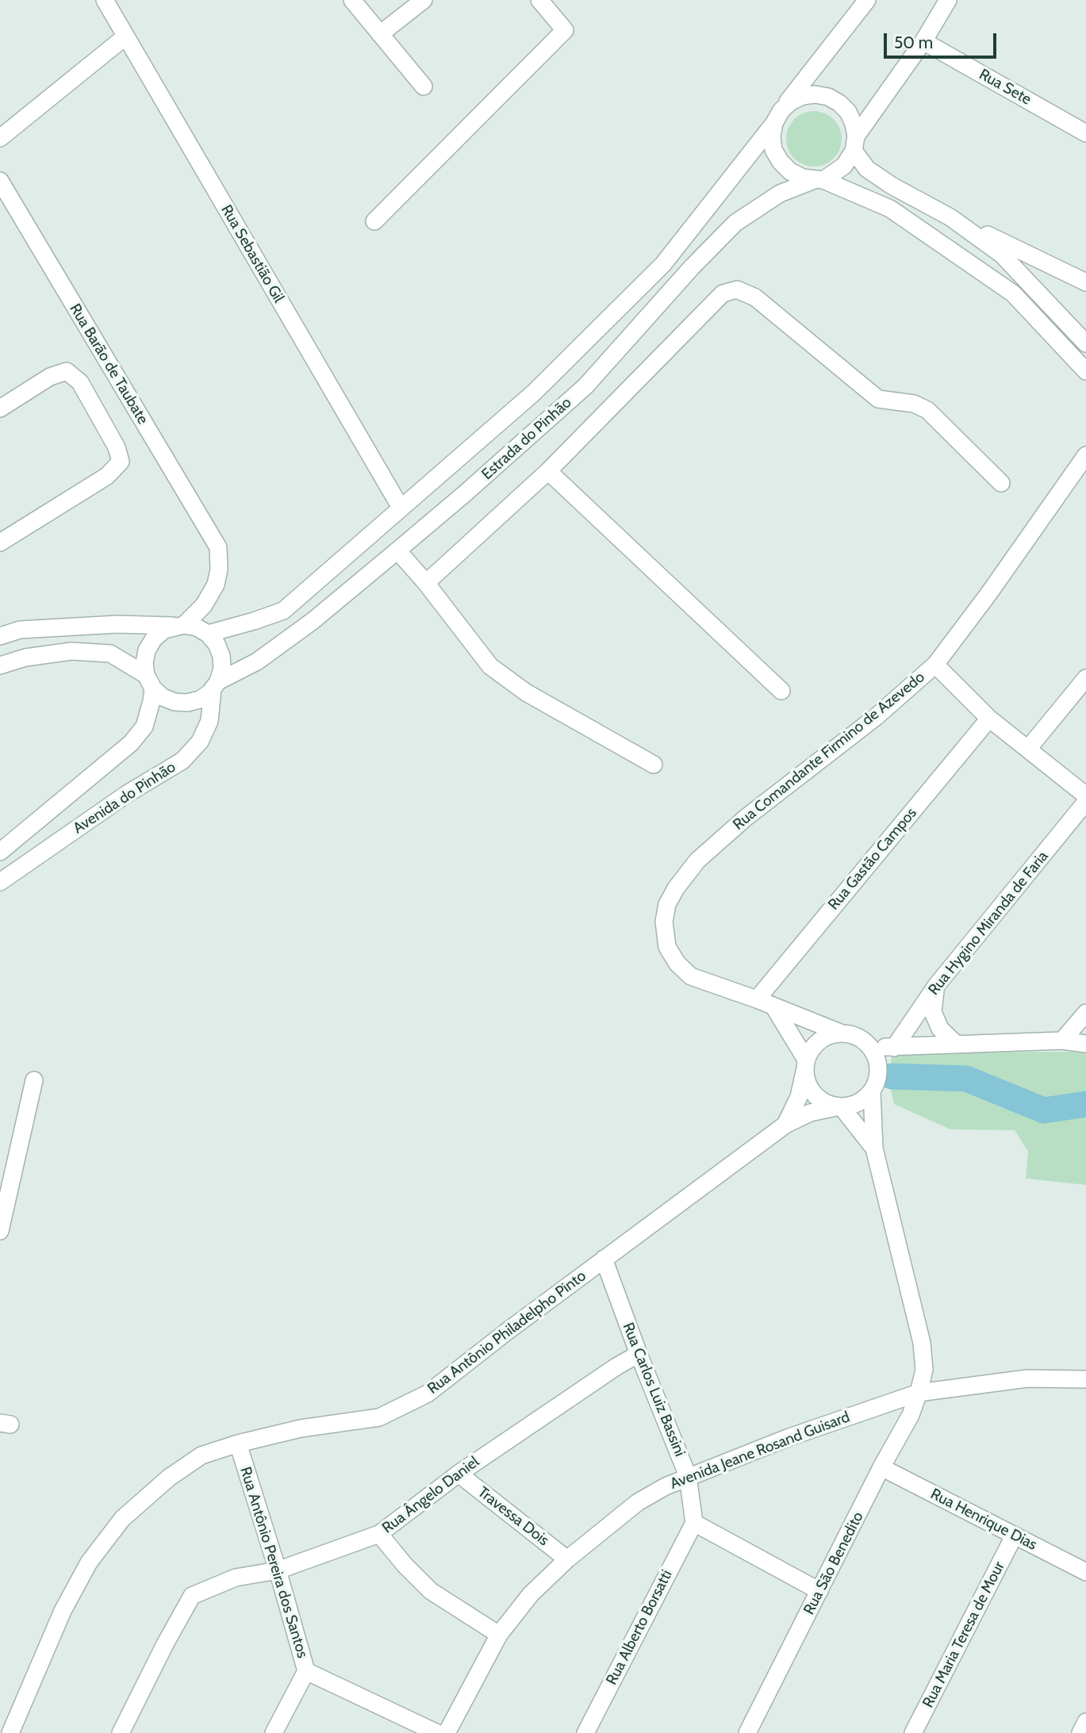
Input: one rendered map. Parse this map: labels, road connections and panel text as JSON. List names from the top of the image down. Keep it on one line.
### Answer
{"streets":{"street":["Rua Sete","Rua Sebastião Gil","Rua Barão de Taubate","Estrada do Pinhão","Rua Comandante Firmino de Azevedo","Avenida do Pinhão","Rua Gastão Campos","Rua Hygino Miranda de Faria","Rua Antônio Philadelpho Pinto","Rua Carlos Luiz Bassini","Avenida Jeane Rosand Guisard","Rua Ângelo Daniel","Travessa Dois","Rua Henrique Dias","Rua Antônio Pereira dos Santos","Rua São Benedito","Rua Alberto Borsatti","Rua Maria Teresa de Mour"]},"crossings":[["Rua Sebastião Gil","Estrada do Pinhão"],["Rua Barão de Taubate","Estrada do Pinhão"],["Rua Barão de Taubate","Avenida do Pinhão"],["Estrada do Pinhão","Avenida do Pinhão"],["Rua Comandante Firmino de Azevedo","Rua Gastão Campos"],["Rua Comandante Firmino de Azevedo","Rua Antônio Philadelpho Pinto"],["Rua Antônio Philadelpho Pinto","Rua Carlos Luiz Bassini"],["Rua Antônio Philadelpho Pinto","Rua Antônio Pereira dos Santos"],["Rua Carlos Luiz Bassini","Avenida Jeane Rosand Guisard"],["Rua Carlos Luiz Bassini","Rua Ângelo Daniel"],["Rua Carlos Luiz Bassini","Rua Alberto Borsatti"],["Avenida Jeane Rosand Guisard","Travessa Dois"],["Avenida Jeane Rosand Guisard","Rua São Benedito"],["Rua Ângelo Daniel","Travessa Dois"],["Rua Ângelo Daniel","Rua Antônio Pereira dos Santos"],["Rua Henrique Dias","Rua São Benedito"],["Rua Henrique Dias","Rua Maria Teresa de Mour"]],"scale_bar":"50 m"}
